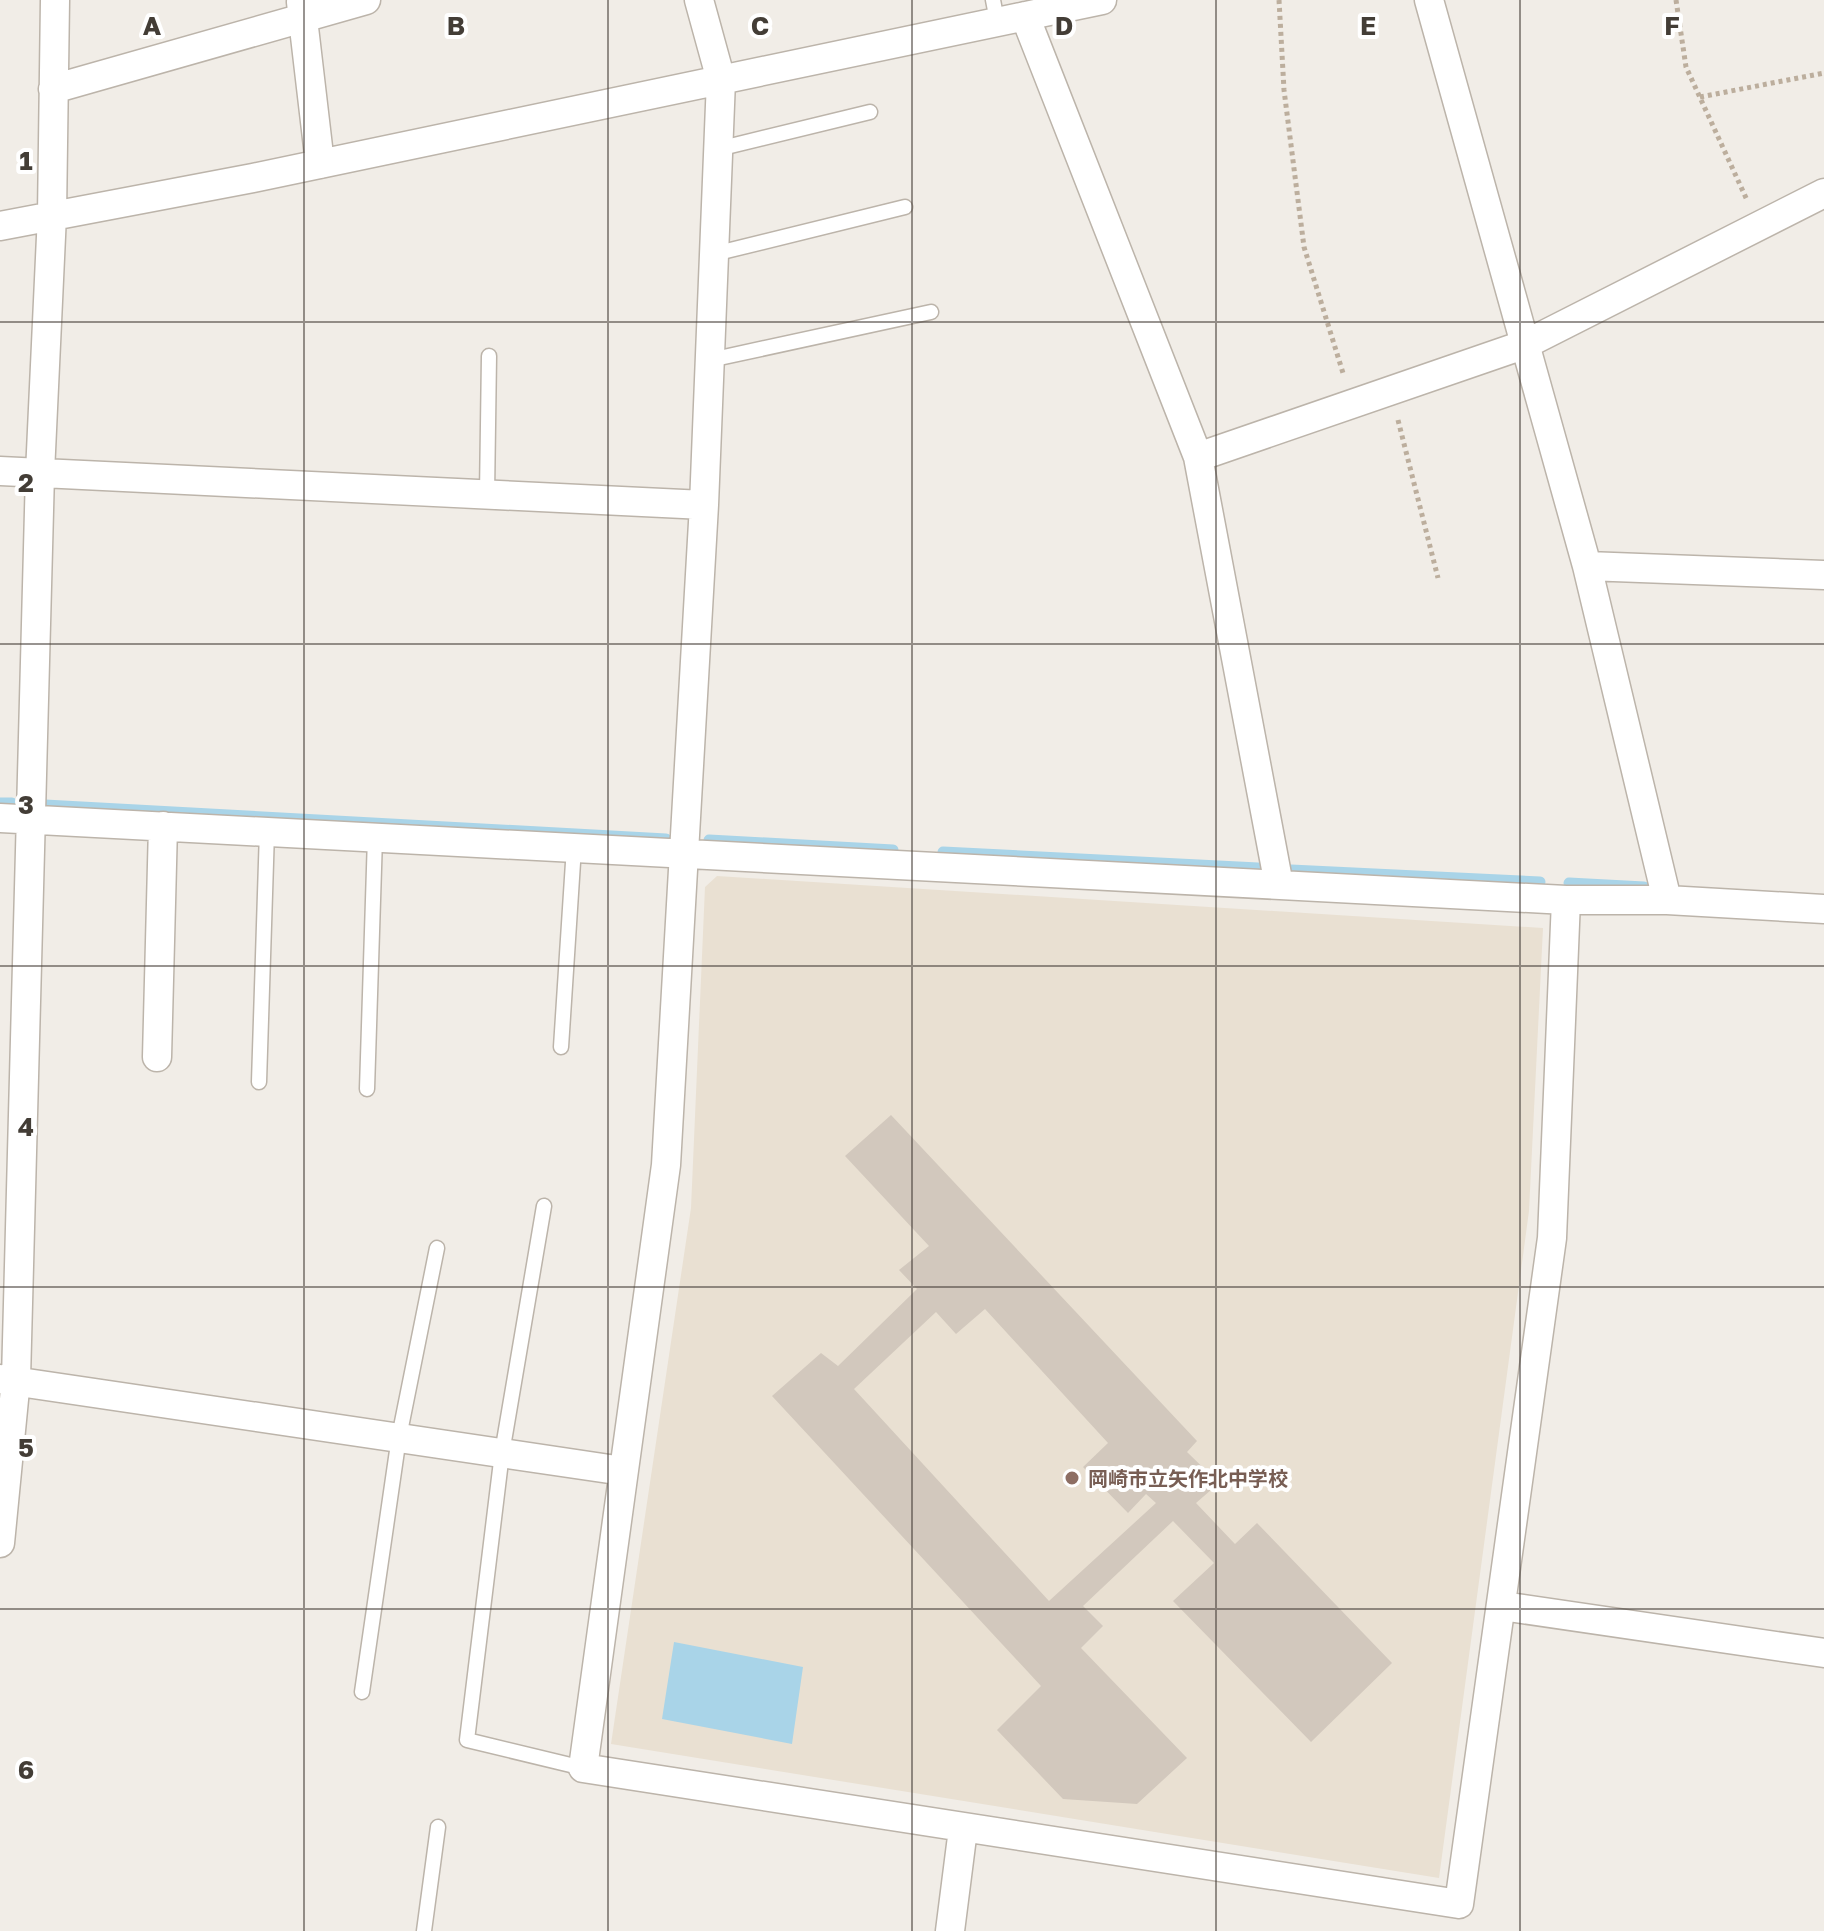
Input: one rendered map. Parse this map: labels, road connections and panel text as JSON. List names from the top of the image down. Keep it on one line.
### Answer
{"places":["岡崎市立矢作北中学校"],"grid":{"columns":["A","B","C","D","E","F"],"rows":["1","2","3","4","5","6"]}}
